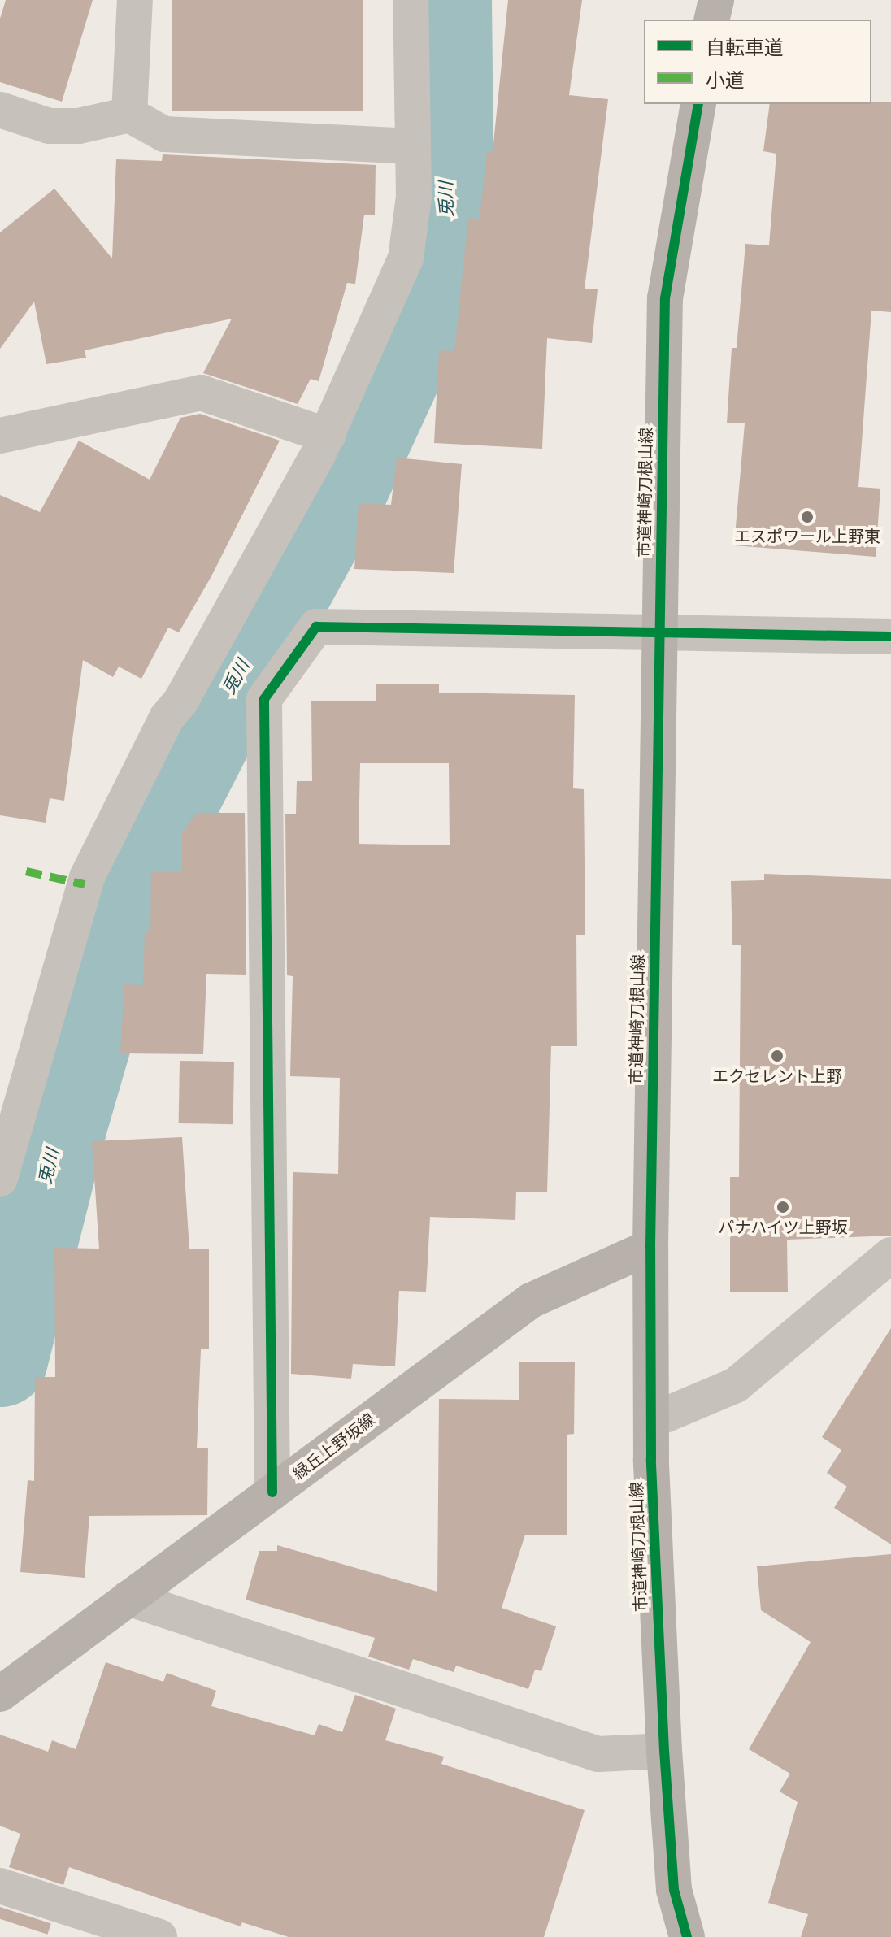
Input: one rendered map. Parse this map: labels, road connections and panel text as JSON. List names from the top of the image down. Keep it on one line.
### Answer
{"streets":{"street":["市道神崎刀根山線","緑丘上野坂線"]},"crossings":[["市道神崎刀根山線","緑丘上野坂線"]],"water":["兎川"],"places":["エスポワール上野東","エクセレント上野","パナハイツ上野坂"],"legend":["自転車道","小道"]}
